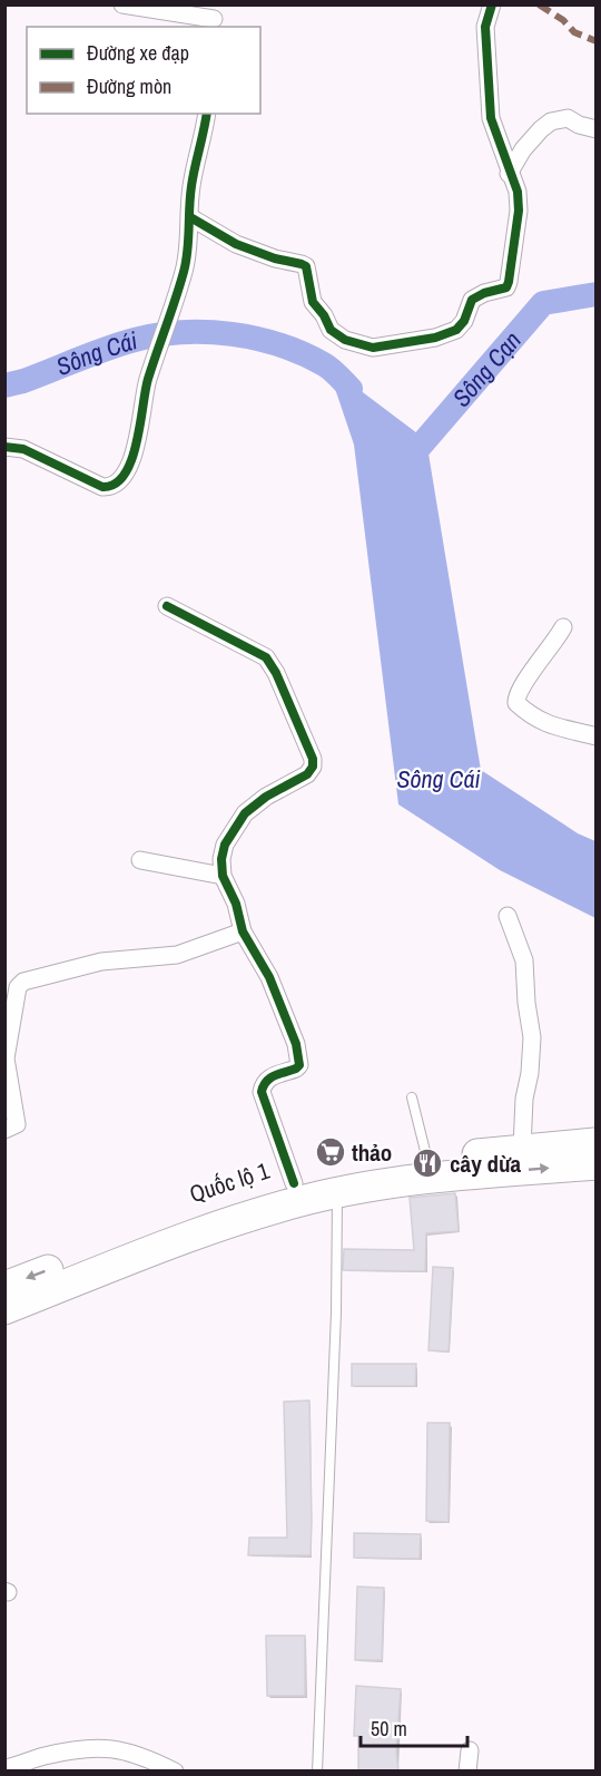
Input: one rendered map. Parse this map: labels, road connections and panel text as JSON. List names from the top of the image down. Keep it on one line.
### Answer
{"streets":{"highway":["Quốc lộ 1"]},"water":["Sông Cái","Sông Cạn"],"places":{"supermarket":["thảo"],"restaurant":["cây dừa"]},"legend":["Đường xe đạp","Đường mòn"],"scale_bar":"50 m"}
